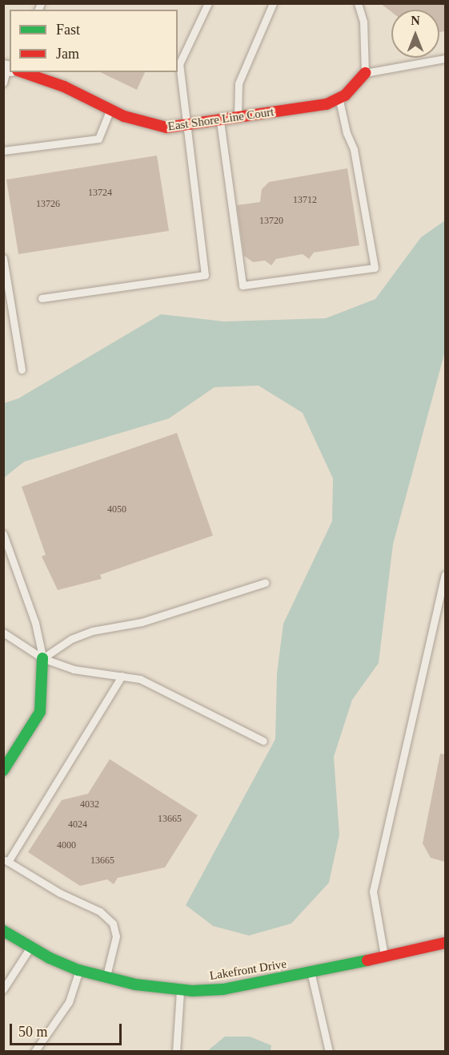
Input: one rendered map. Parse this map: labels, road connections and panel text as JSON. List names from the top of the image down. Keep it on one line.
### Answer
{"streets":{"street":["East Shore Line Court","Lakefront Drive"]},"house_numbers":["13724","13712","13726","13720","4050","4032","13665","4024","4000","13665"],"legend":["Fast","Jam"],"scale_bar":"50 m","north":"top"}
